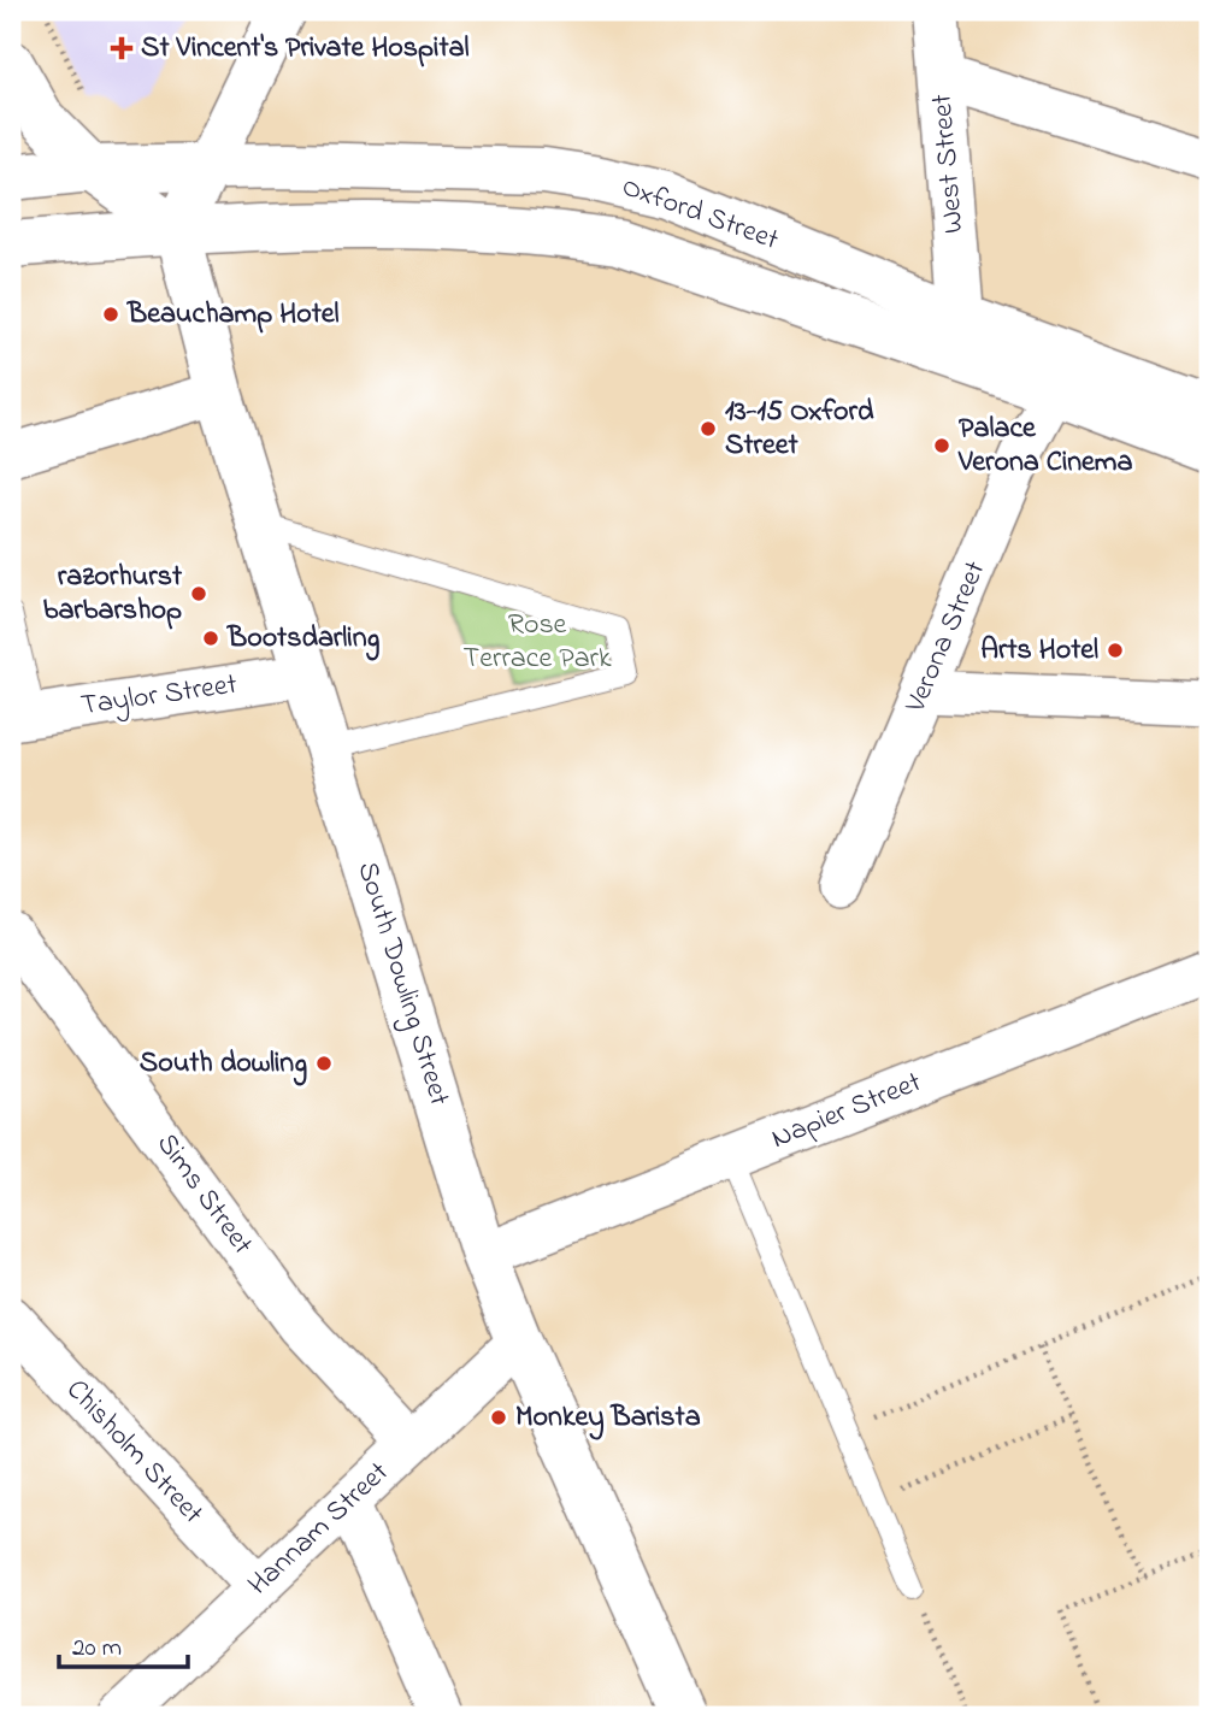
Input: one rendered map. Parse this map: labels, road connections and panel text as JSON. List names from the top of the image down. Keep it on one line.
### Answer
{"streets":{"main road":["West Street","Oxford Street","South Dowling Street"],"street":["Verona Street","Taylor Street","Napier Street","Sims Street","Chisholm Street","Hannam Street"]},"crossings":[["West Street","Oxford Street"],["Oxford Street","Verona Street"],["Oxford Street","South Dowling Street"],["Taylor Street","South Dowling Street"],["South Dowling Street","Napier Street"],["South Dowling Street","Hannam Street"],["Sims Street","Hannam Street"],["Chisholm Street","Hannam Street"]],"parks":["Rose Terrace Park"],"places":{"health":["St Vincent's Private Hospital"],"other":["Beauchamp Hotel","13-15 Oxford Street","Palace Verona Cinema","razorhurst barbarshop","Bootsdarling","Arts Hotel","South dowling","Monkey Barista"]},"scale_bar":"20 m"}
